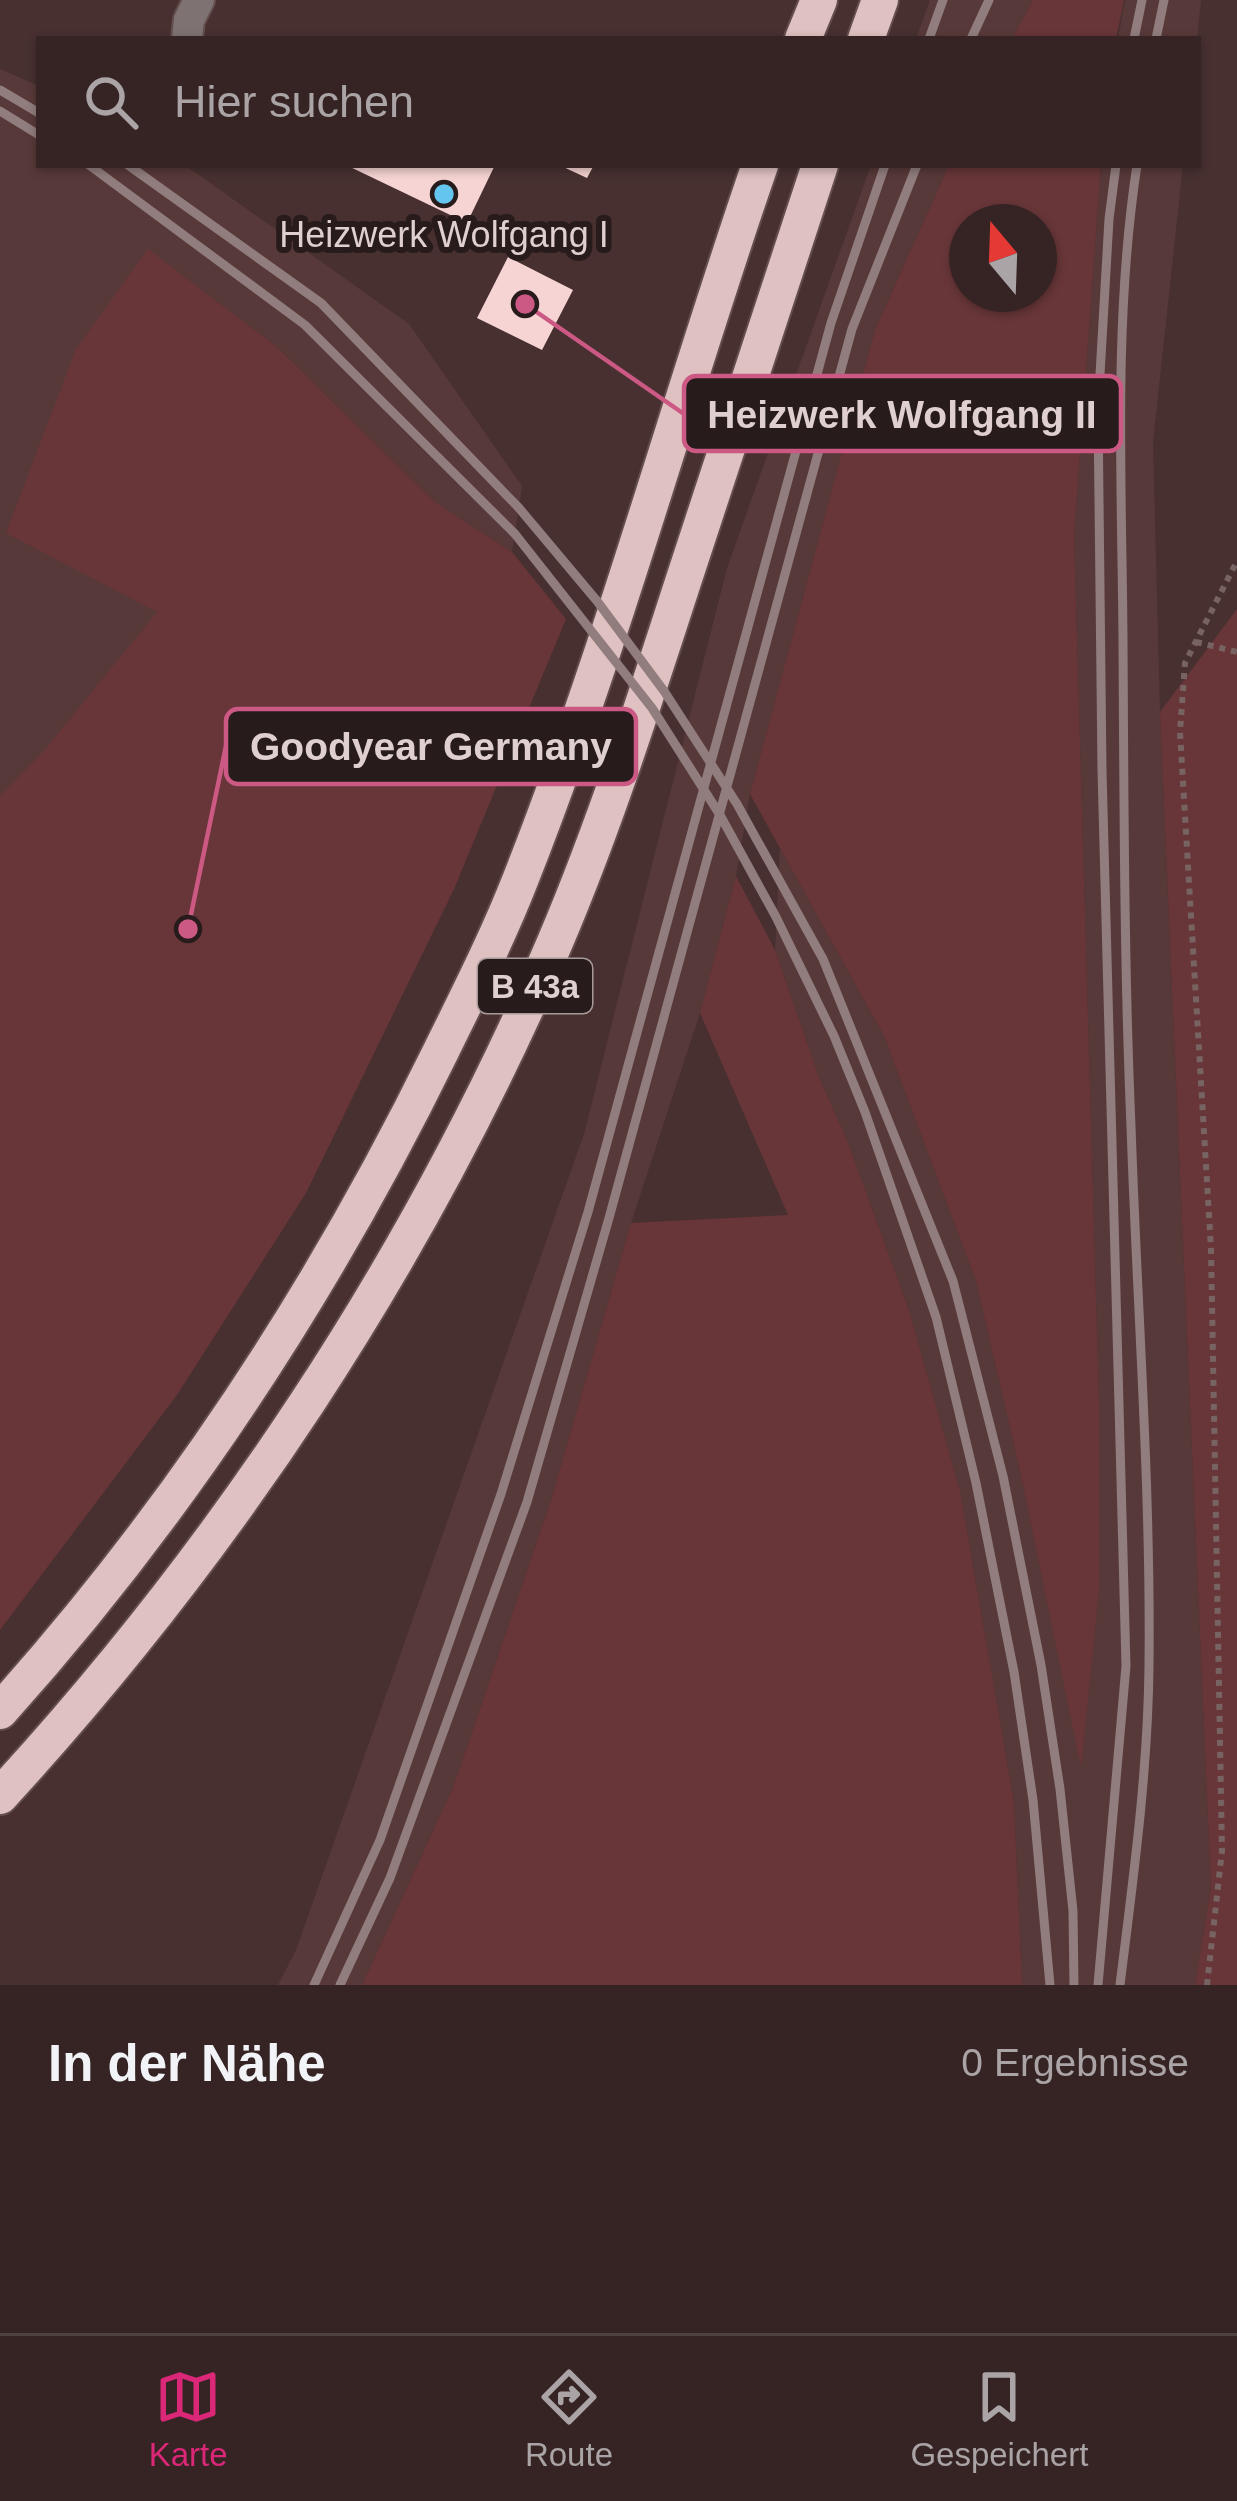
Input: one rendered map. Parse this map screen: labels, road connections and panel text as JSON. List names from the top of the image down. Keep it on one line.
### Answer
{"streets":{"highway":["B 43a"]},"places":["Heizwerk Wolfgang I","Heizwerk Wolfgang II","Goodyear Germany"],"north":"top","page":{"search":"Hier suchen","heading":["In der Nähe","0 Ergebnisse"],"nav":["Karte","Route","Gespeichert"]}}
